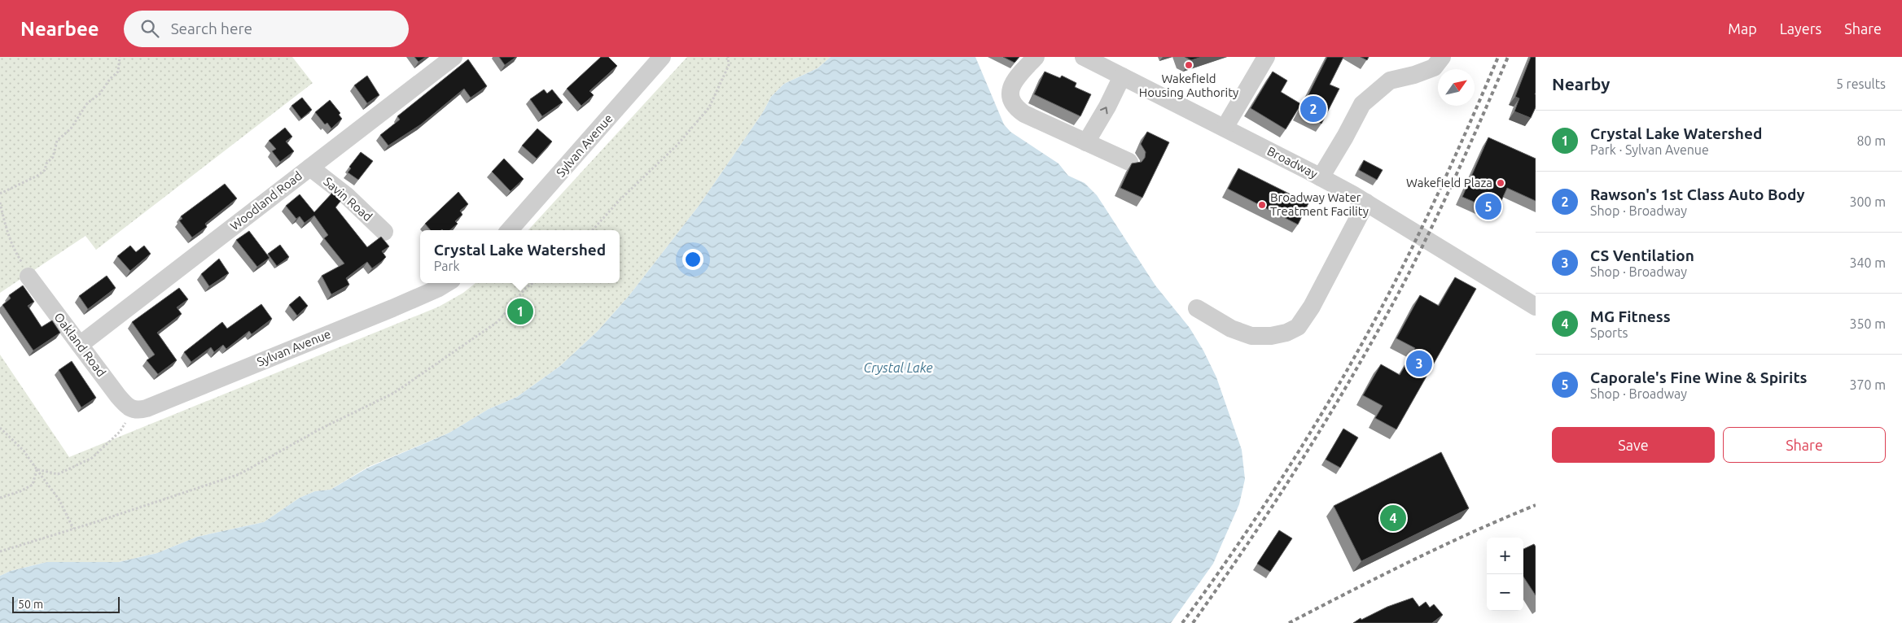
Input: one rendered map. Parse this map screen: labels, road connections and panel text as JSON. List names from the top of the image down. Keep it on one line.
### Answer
{"streets":{"street":["Sylvan Avenue","Broadway","Savin Road","Woodland Road","Oakland Road"]},"crossings":[["Sylvan Avenue","Oakland Road"],["Savin Road","Woodland Road"],["Woodland Road","Oakland Road"]],"water":["Crystal Lake"],"places":["Wakefield Housing Authority","Wakefield Plaza","Broadway Water Treatment Facility"],"scale_bar":"50 m","north":"top right","page":{"header":"Nearbee","search":"Search here","nav":["Map","Layers","Share"],"heading":["Nearby","5 results"],"pins":["2","5","1","3","4"],"list":[{"mark":"1","name":"Crystal Lake Watershed","note":"Park · Sylvan Avenue","value":"80 m"},{"mark":"2","name":"Rawson's 1st Class Auto Body","note":"Shop · Broadway","value":"300 m"},{"mark":"3","name":"CS Ventilation","note":"Shop · Broadway","value":"340 m"},{"mark":"4","name":"MG Fitness","note":"Sports","value":"350 m"},{"mark":"5","name":"Caporale's Fine Wine & Spirits","note":"Shop · Broadway","value":"370 m"}],"popup":["Crystal Lake Watershed","Park"],"buttons":["Save","Share"],"map_buttons":["+","−"],"scale":"50 m"}}
